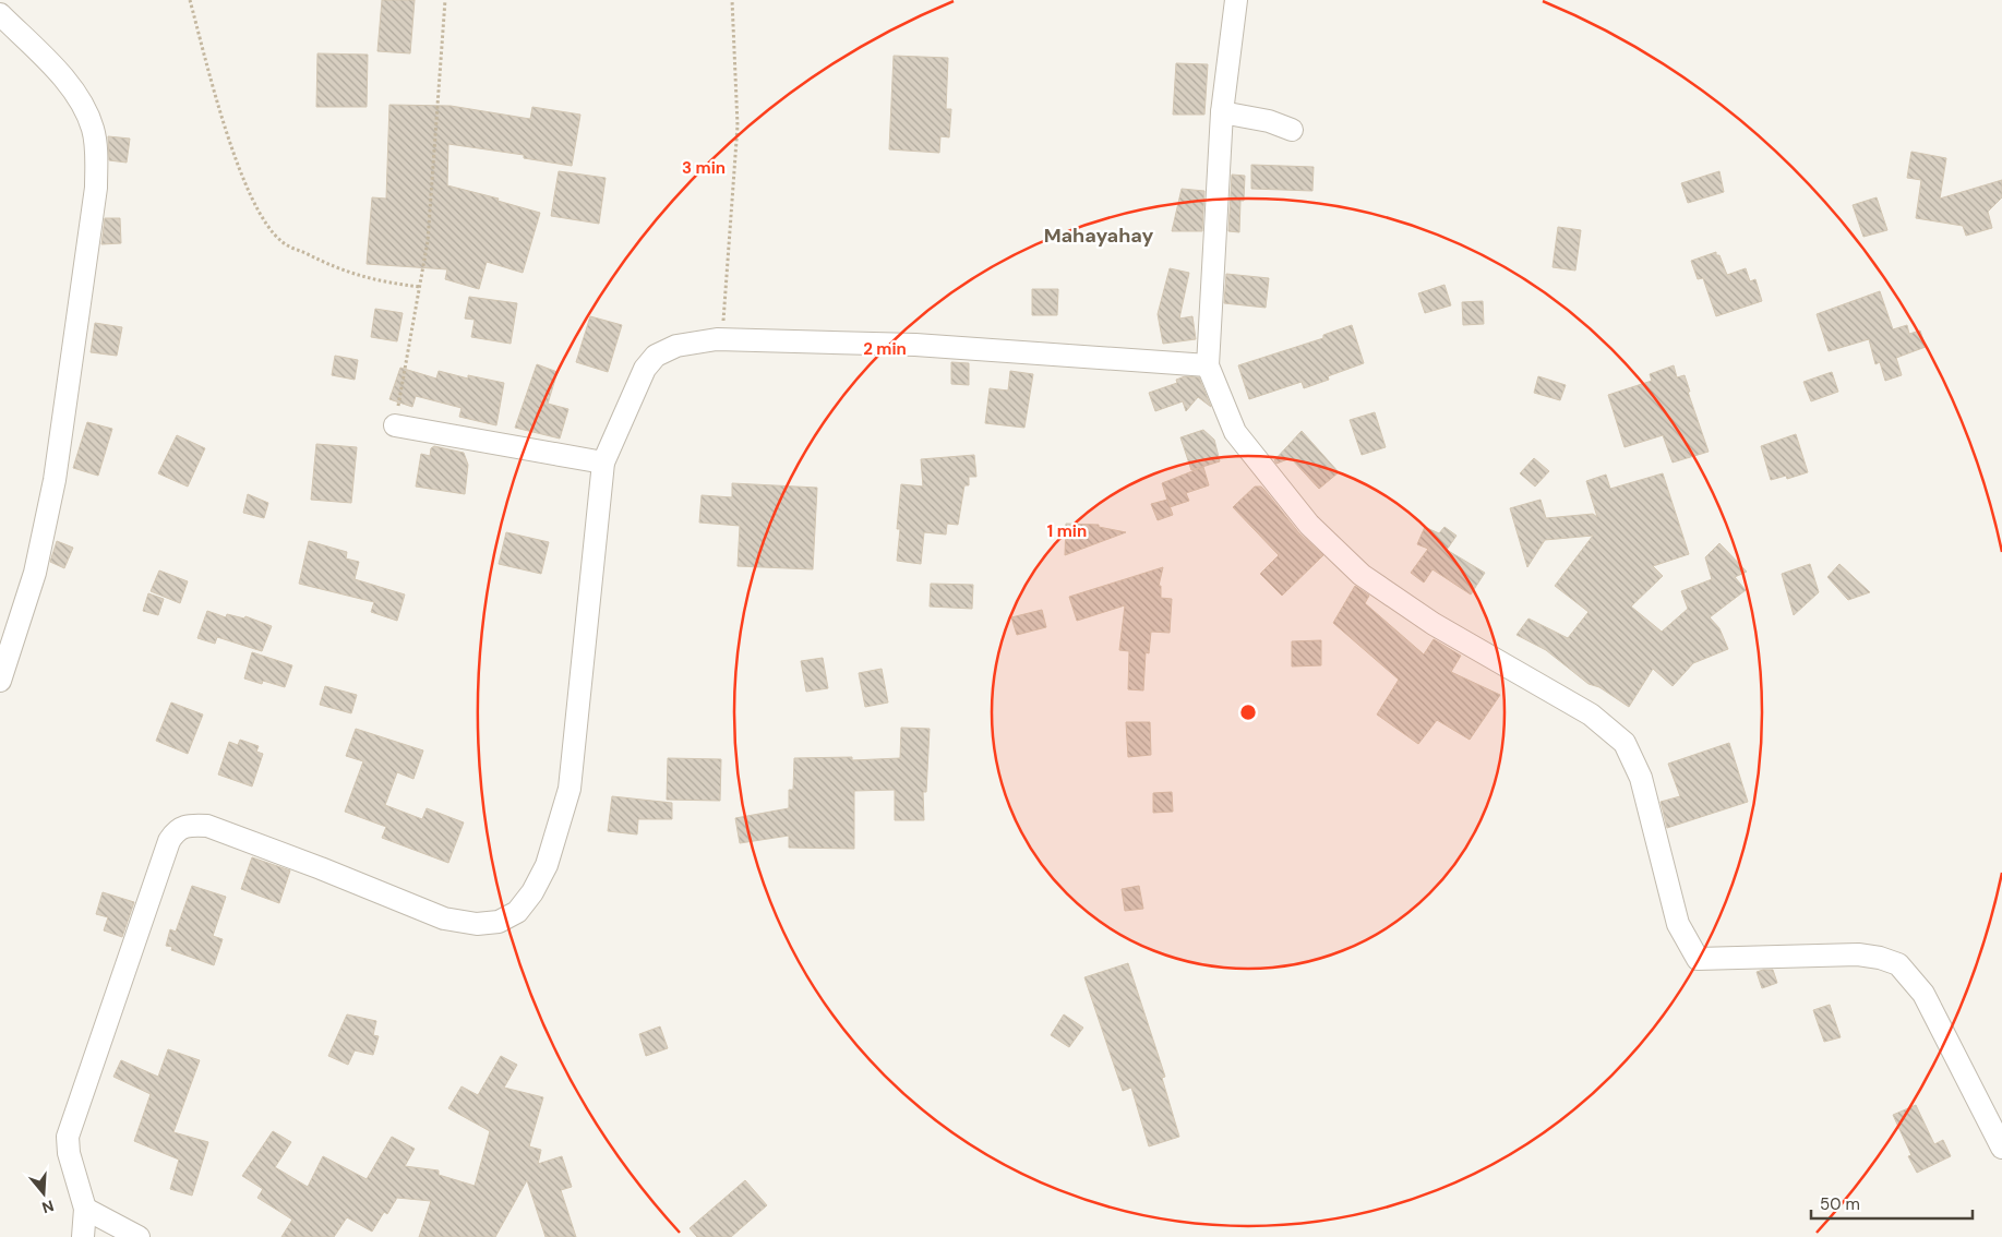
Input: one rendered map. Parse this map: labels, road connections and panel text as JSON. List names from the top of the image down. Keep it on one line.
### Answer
{"districts":["Mahayahay"],"scale_bar":"50 m","north":"bottom","rings":["3 min","2 min","1 min"]}
